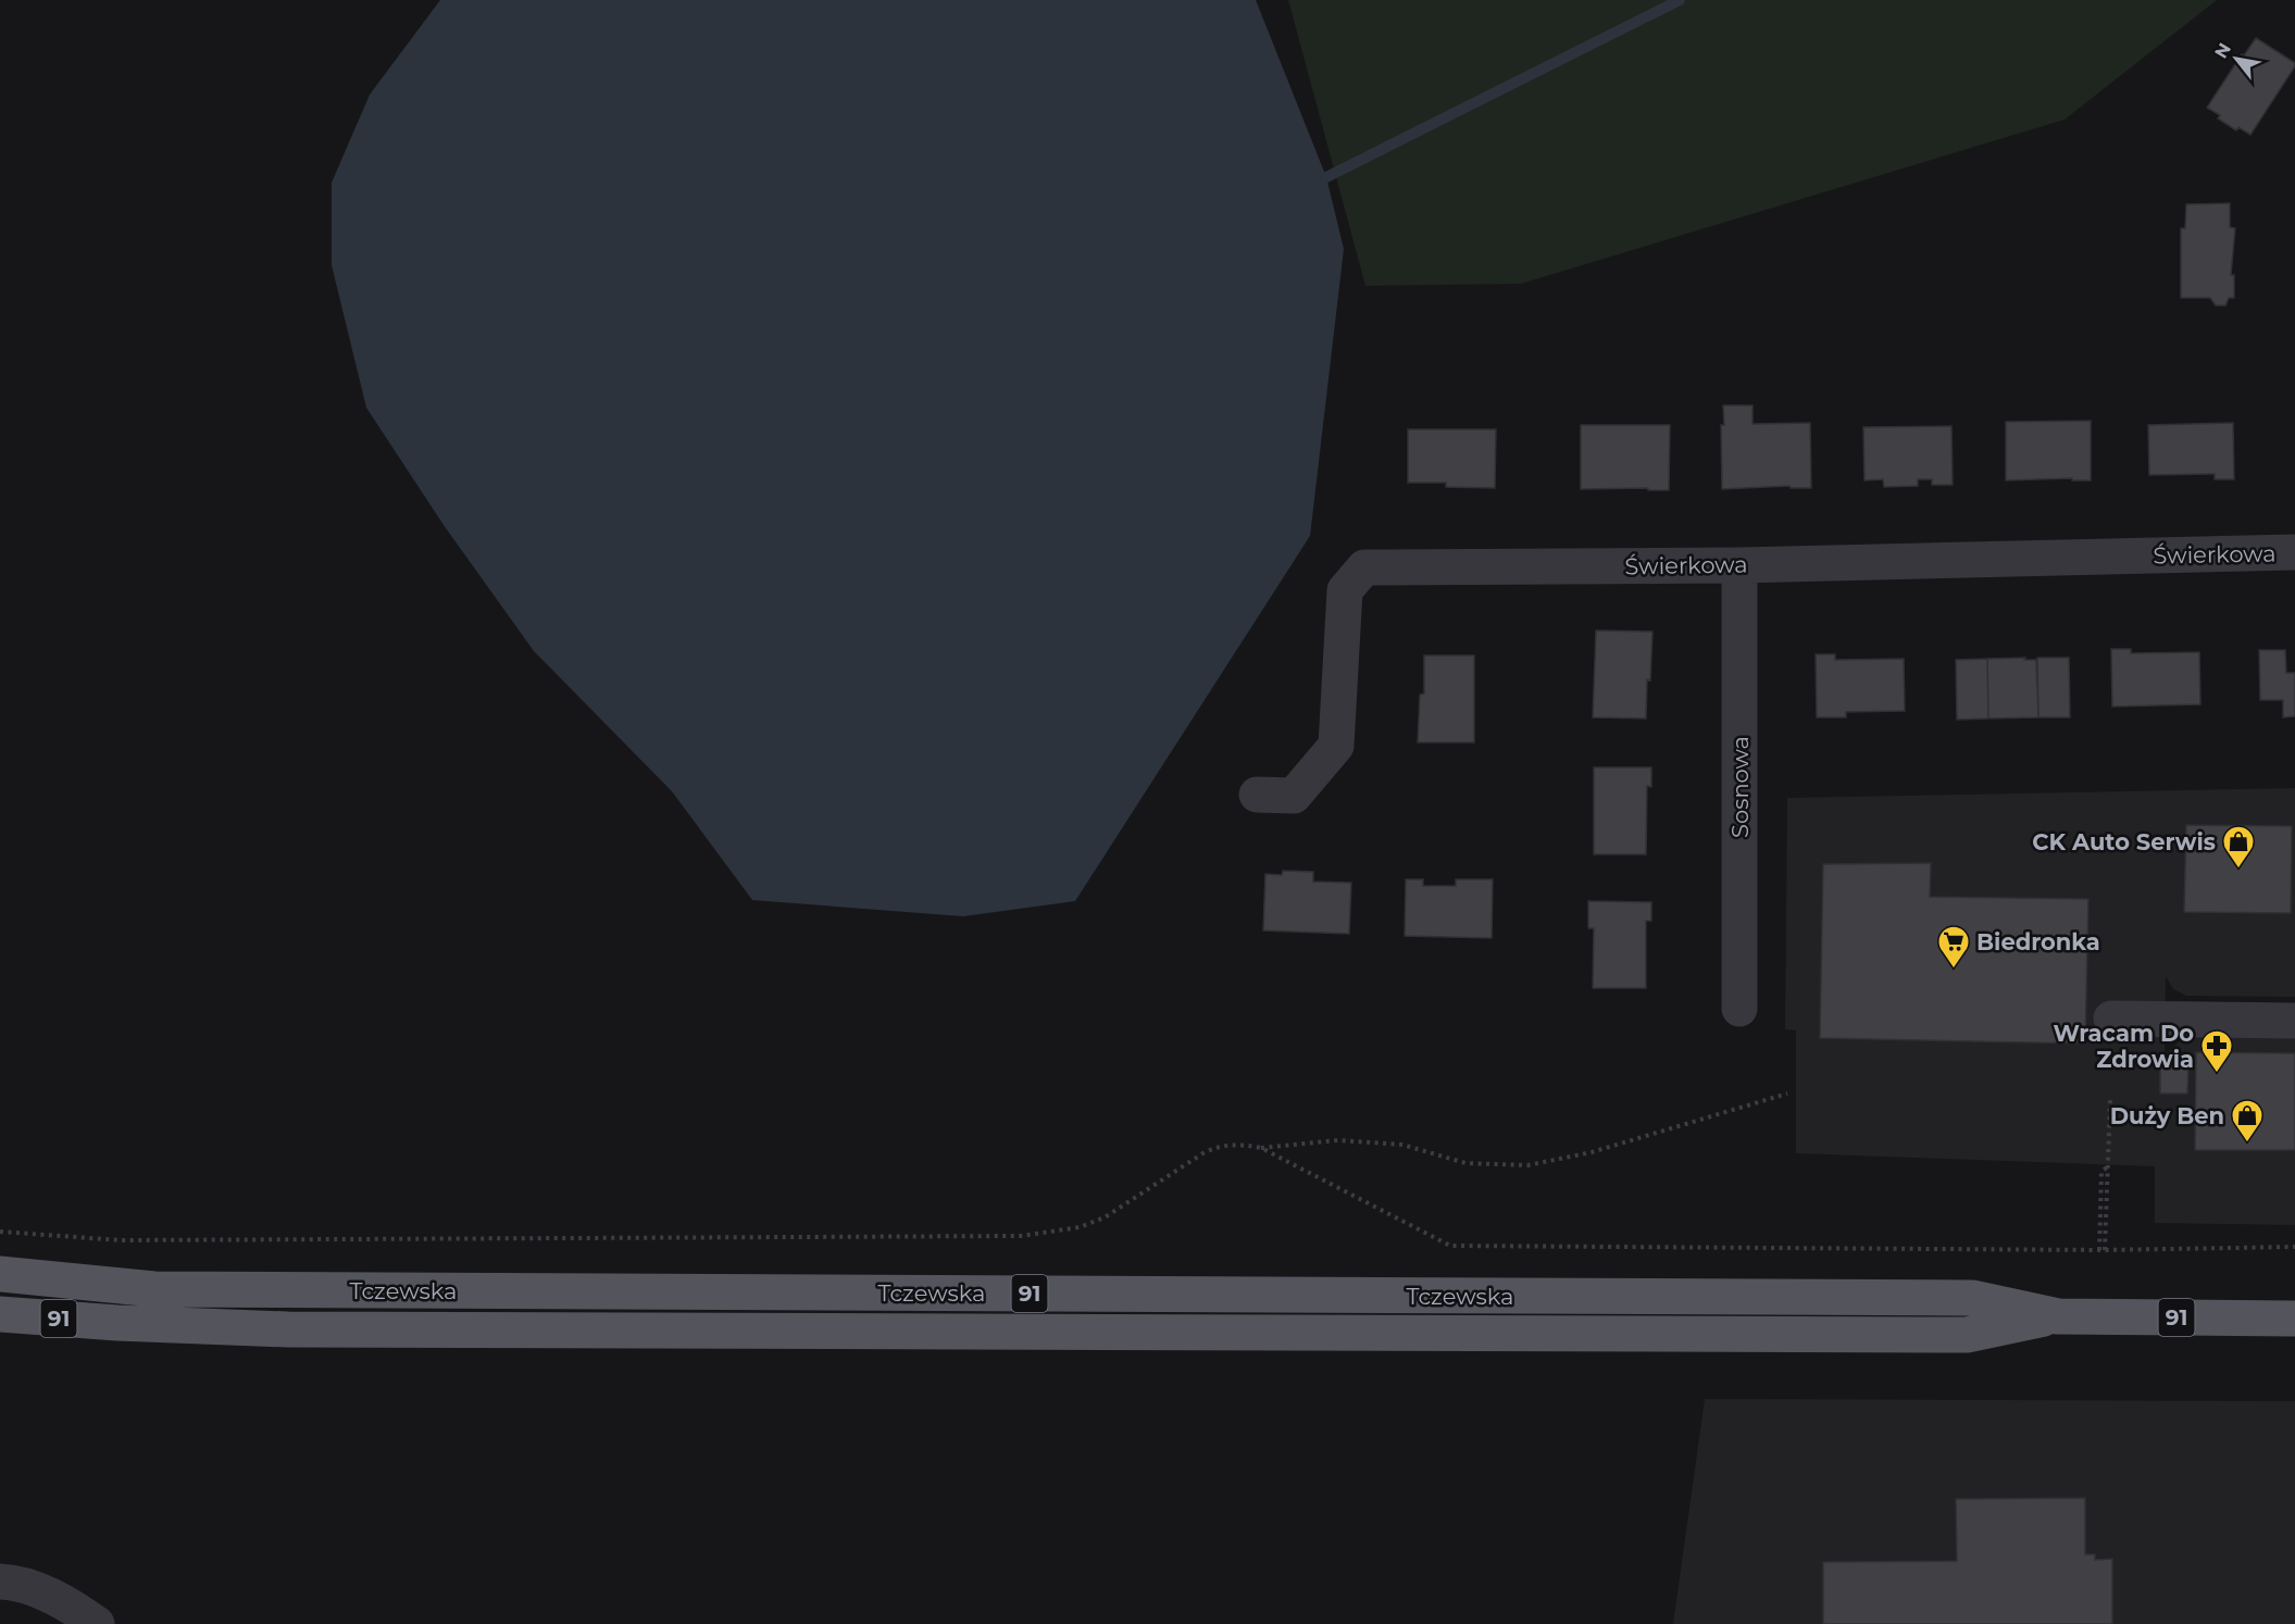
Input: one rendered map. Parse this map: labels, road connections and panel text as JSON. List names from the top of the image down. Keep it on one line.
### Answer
{"streets":{"main road":["Tczewska","91"],"street":["Świerkowa","Sosnowa"]},"crossings":[["Świerkowa","Sosnowa"]],"places":{"shop":["CK Auto Serwis","Duży Ben"],"supermarket":["Biedronka"],"pharmacy":["Wracam Do Zdrowia"]},"north":"top left"}
